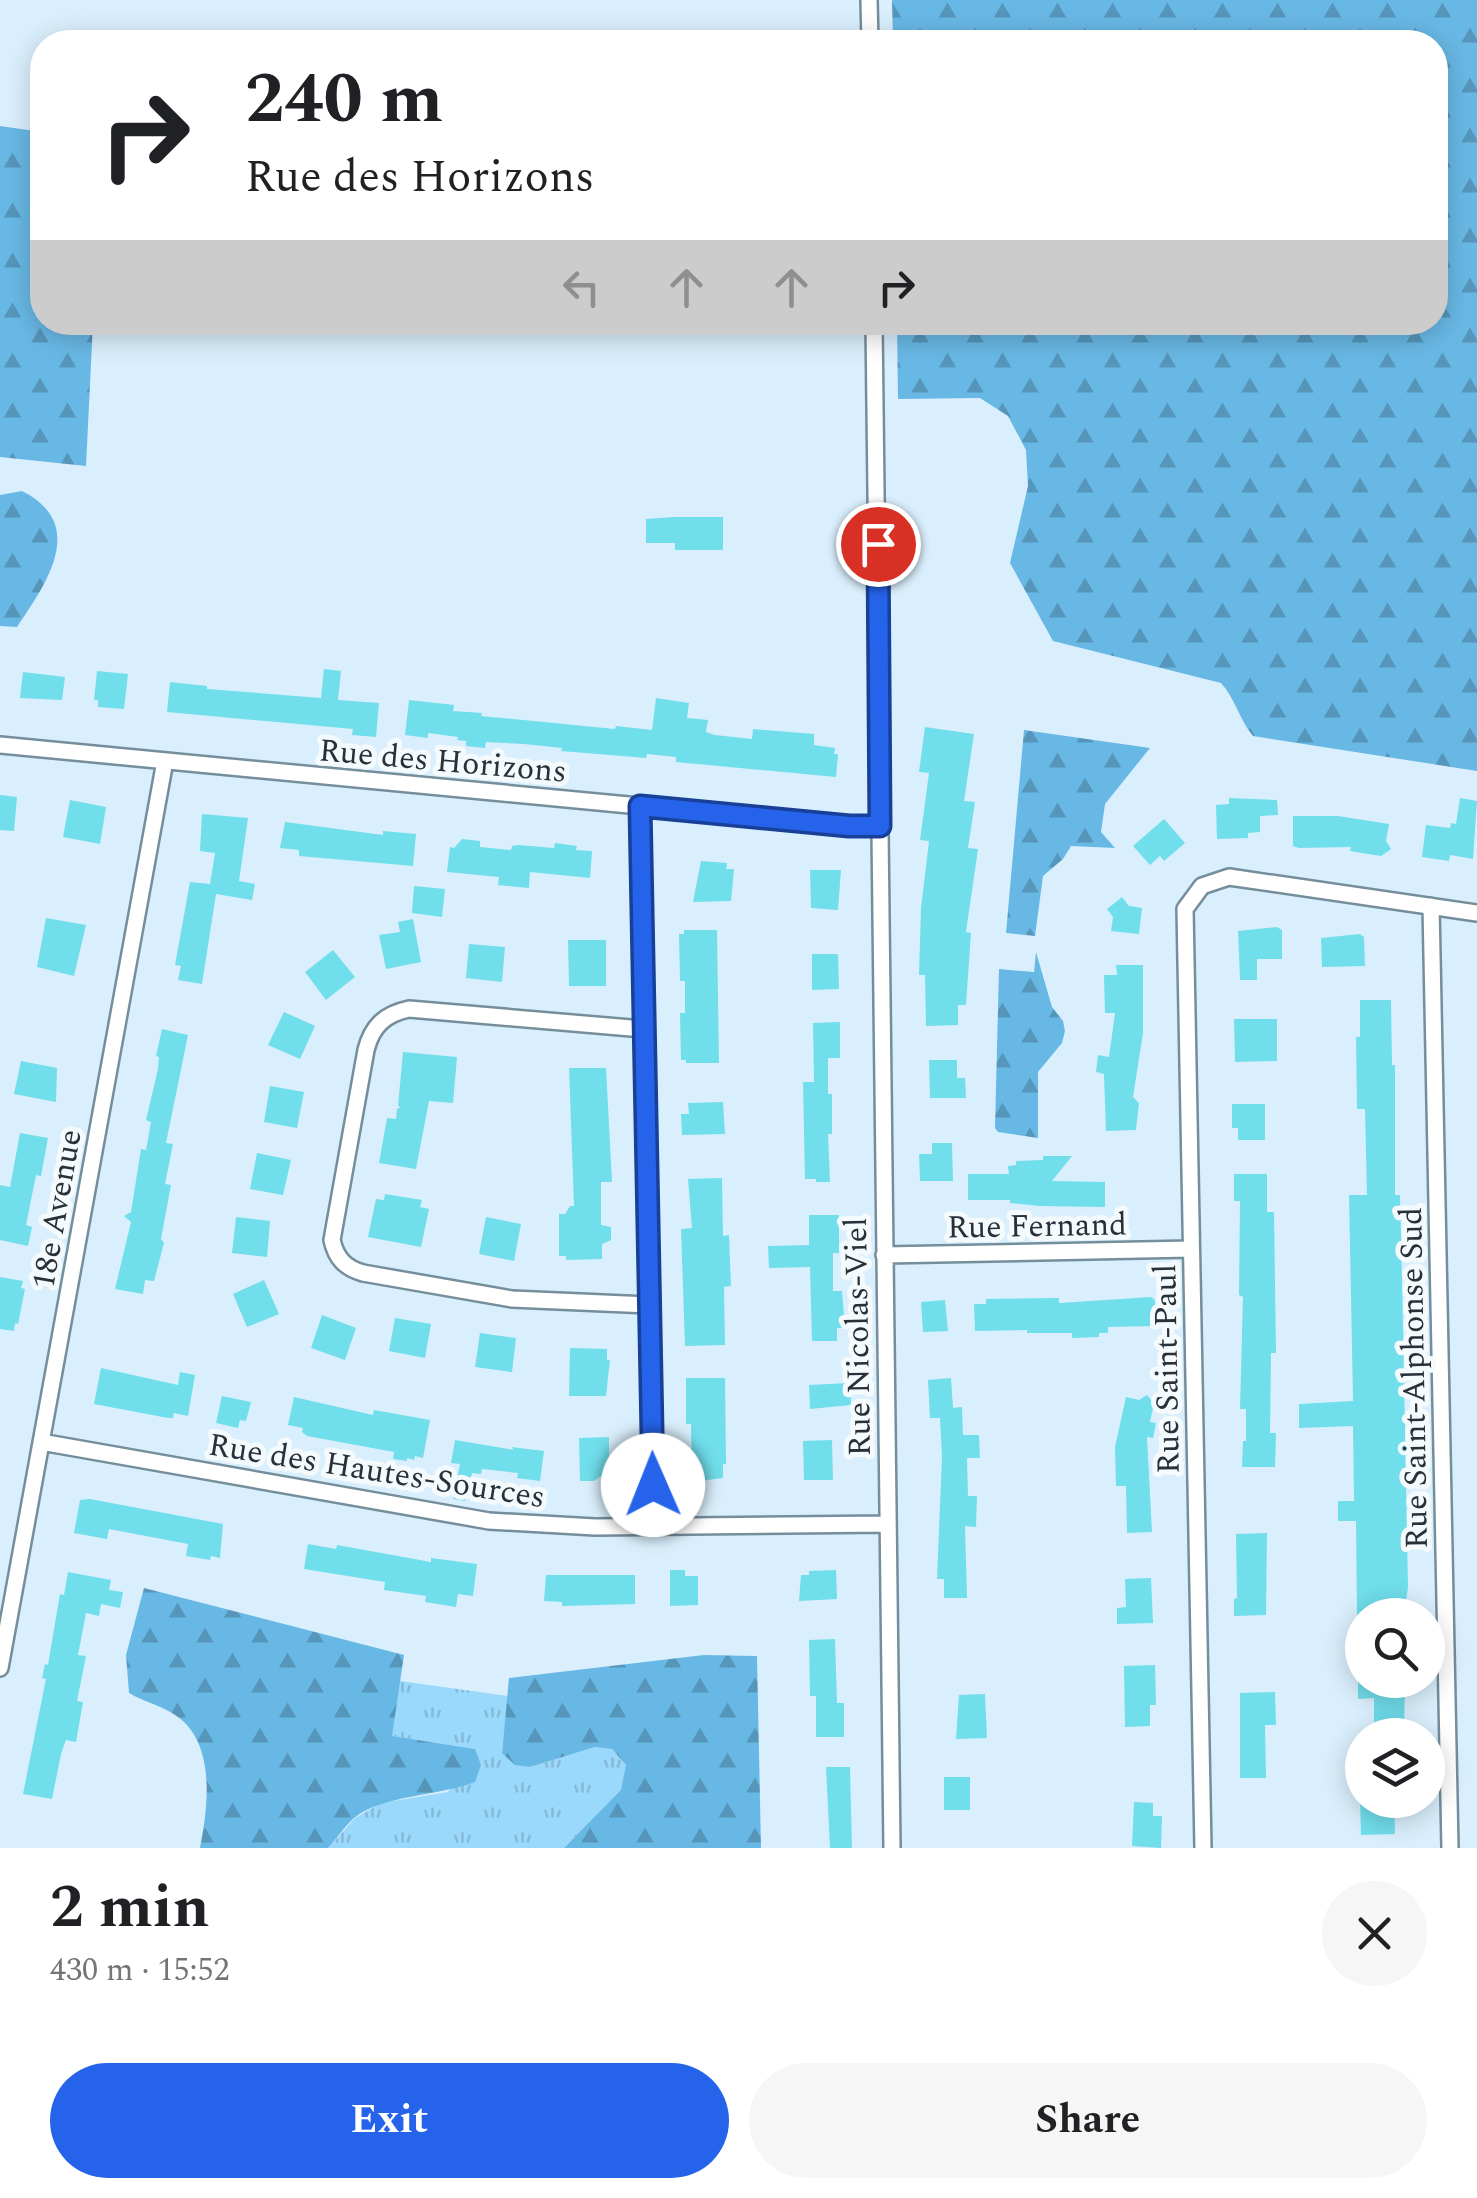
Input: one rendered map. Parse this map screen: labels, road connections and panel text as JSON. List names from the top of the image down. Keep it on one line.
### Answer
{"streets":{"street":["Rue des Horizons","18e Avenue","Rue Fernand","Rue Nicolas-Viel","Rue Saint-Paul","Rue Saint-Alphonse Sud","Rue des Hautes-Sources"]},"crossings":[["Rue des Horizons","18e Avenue"],["Rue des Horizons","Rue Nicolas-Viel"],["18e Avenue","Rue des Hautes-Sources"],["Rue Fernand","Rue Nicolas-Viel"],["Rue Fernand","Rue Saint-Paul"],["Rue Nicolas-Viel","Rue des Hautes-Sources"],["Rue Saint-Paul","Rue Saint-Alphonse Sud"]],"page":{"turn":["240 m","Rue des Horizons"],"heading":["2 min","430 m · 15:52"],"buttons":["Exit","Share"]}}
